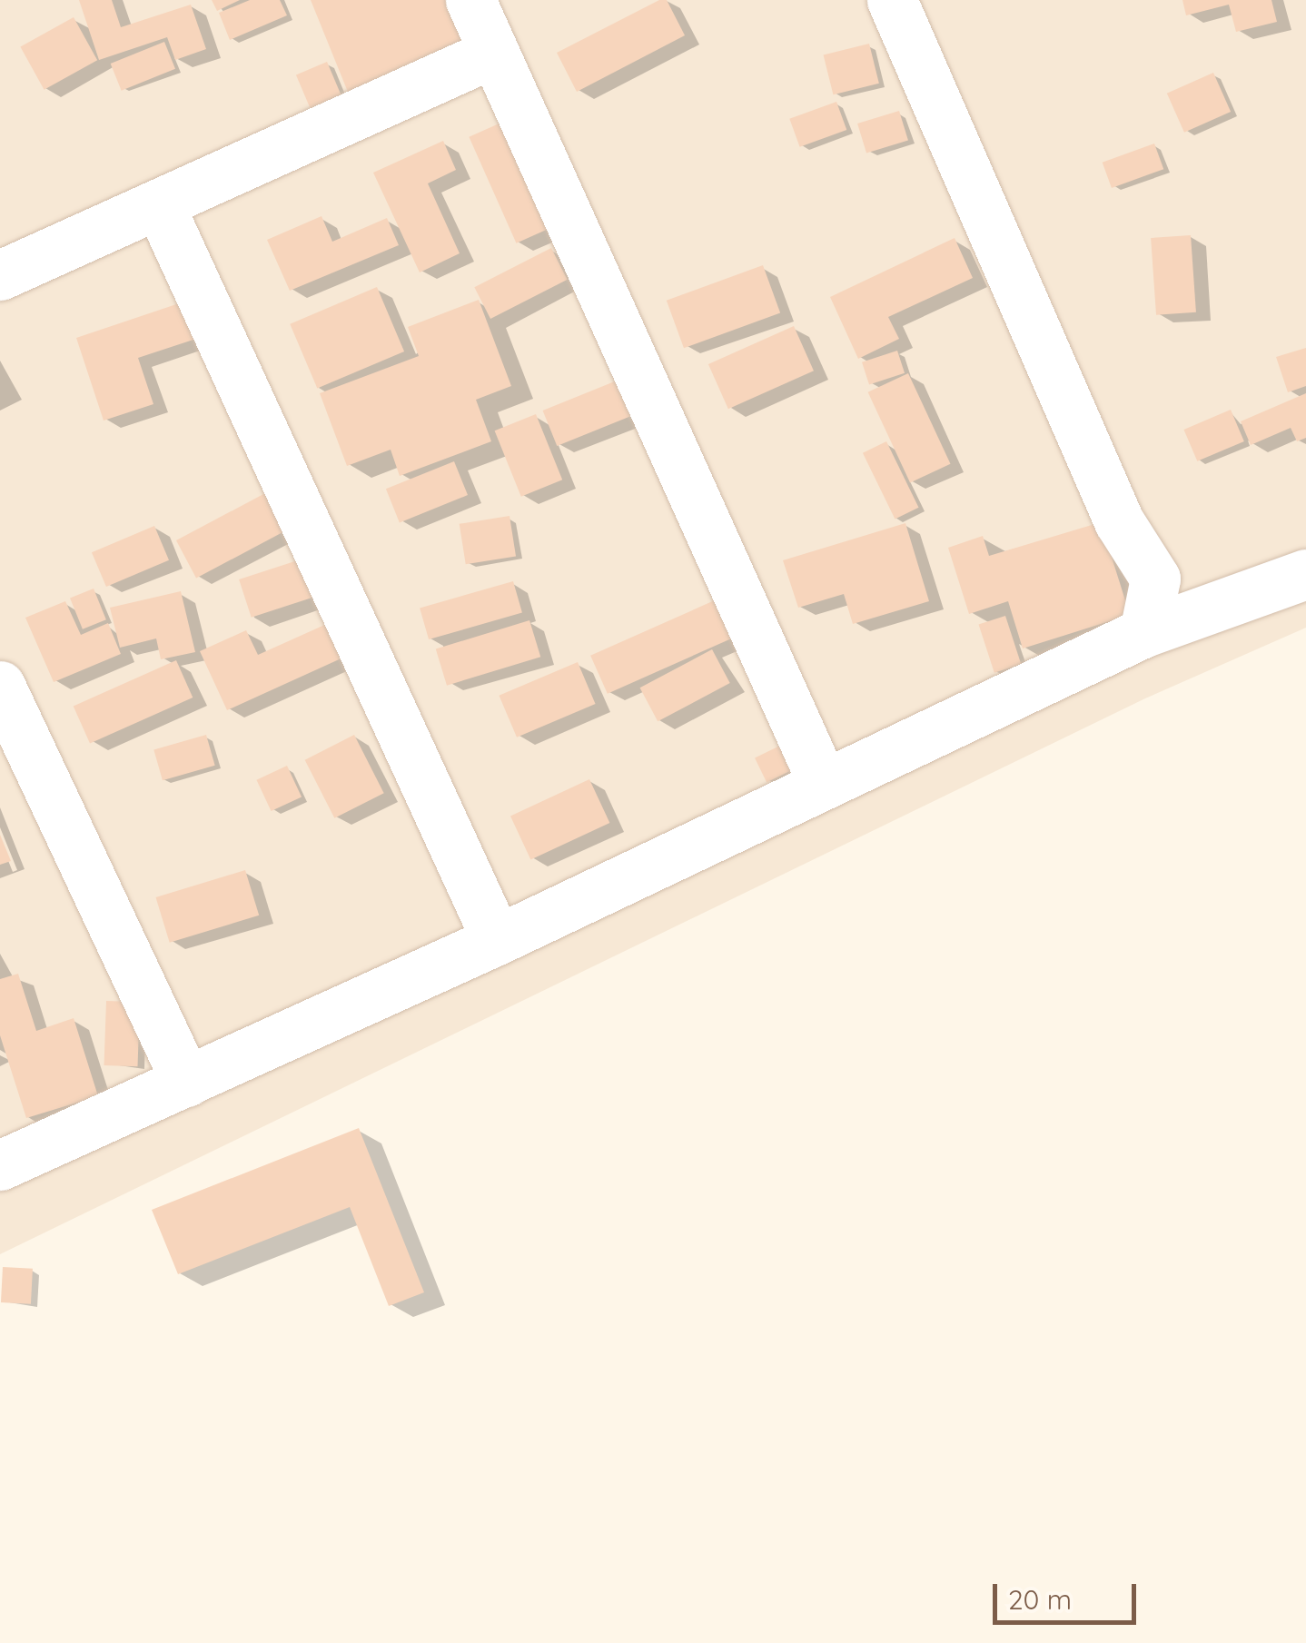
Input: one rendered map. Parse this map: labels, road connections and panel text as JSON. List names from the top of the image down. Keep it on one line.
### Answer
{"scale_bar":"20 m"}
